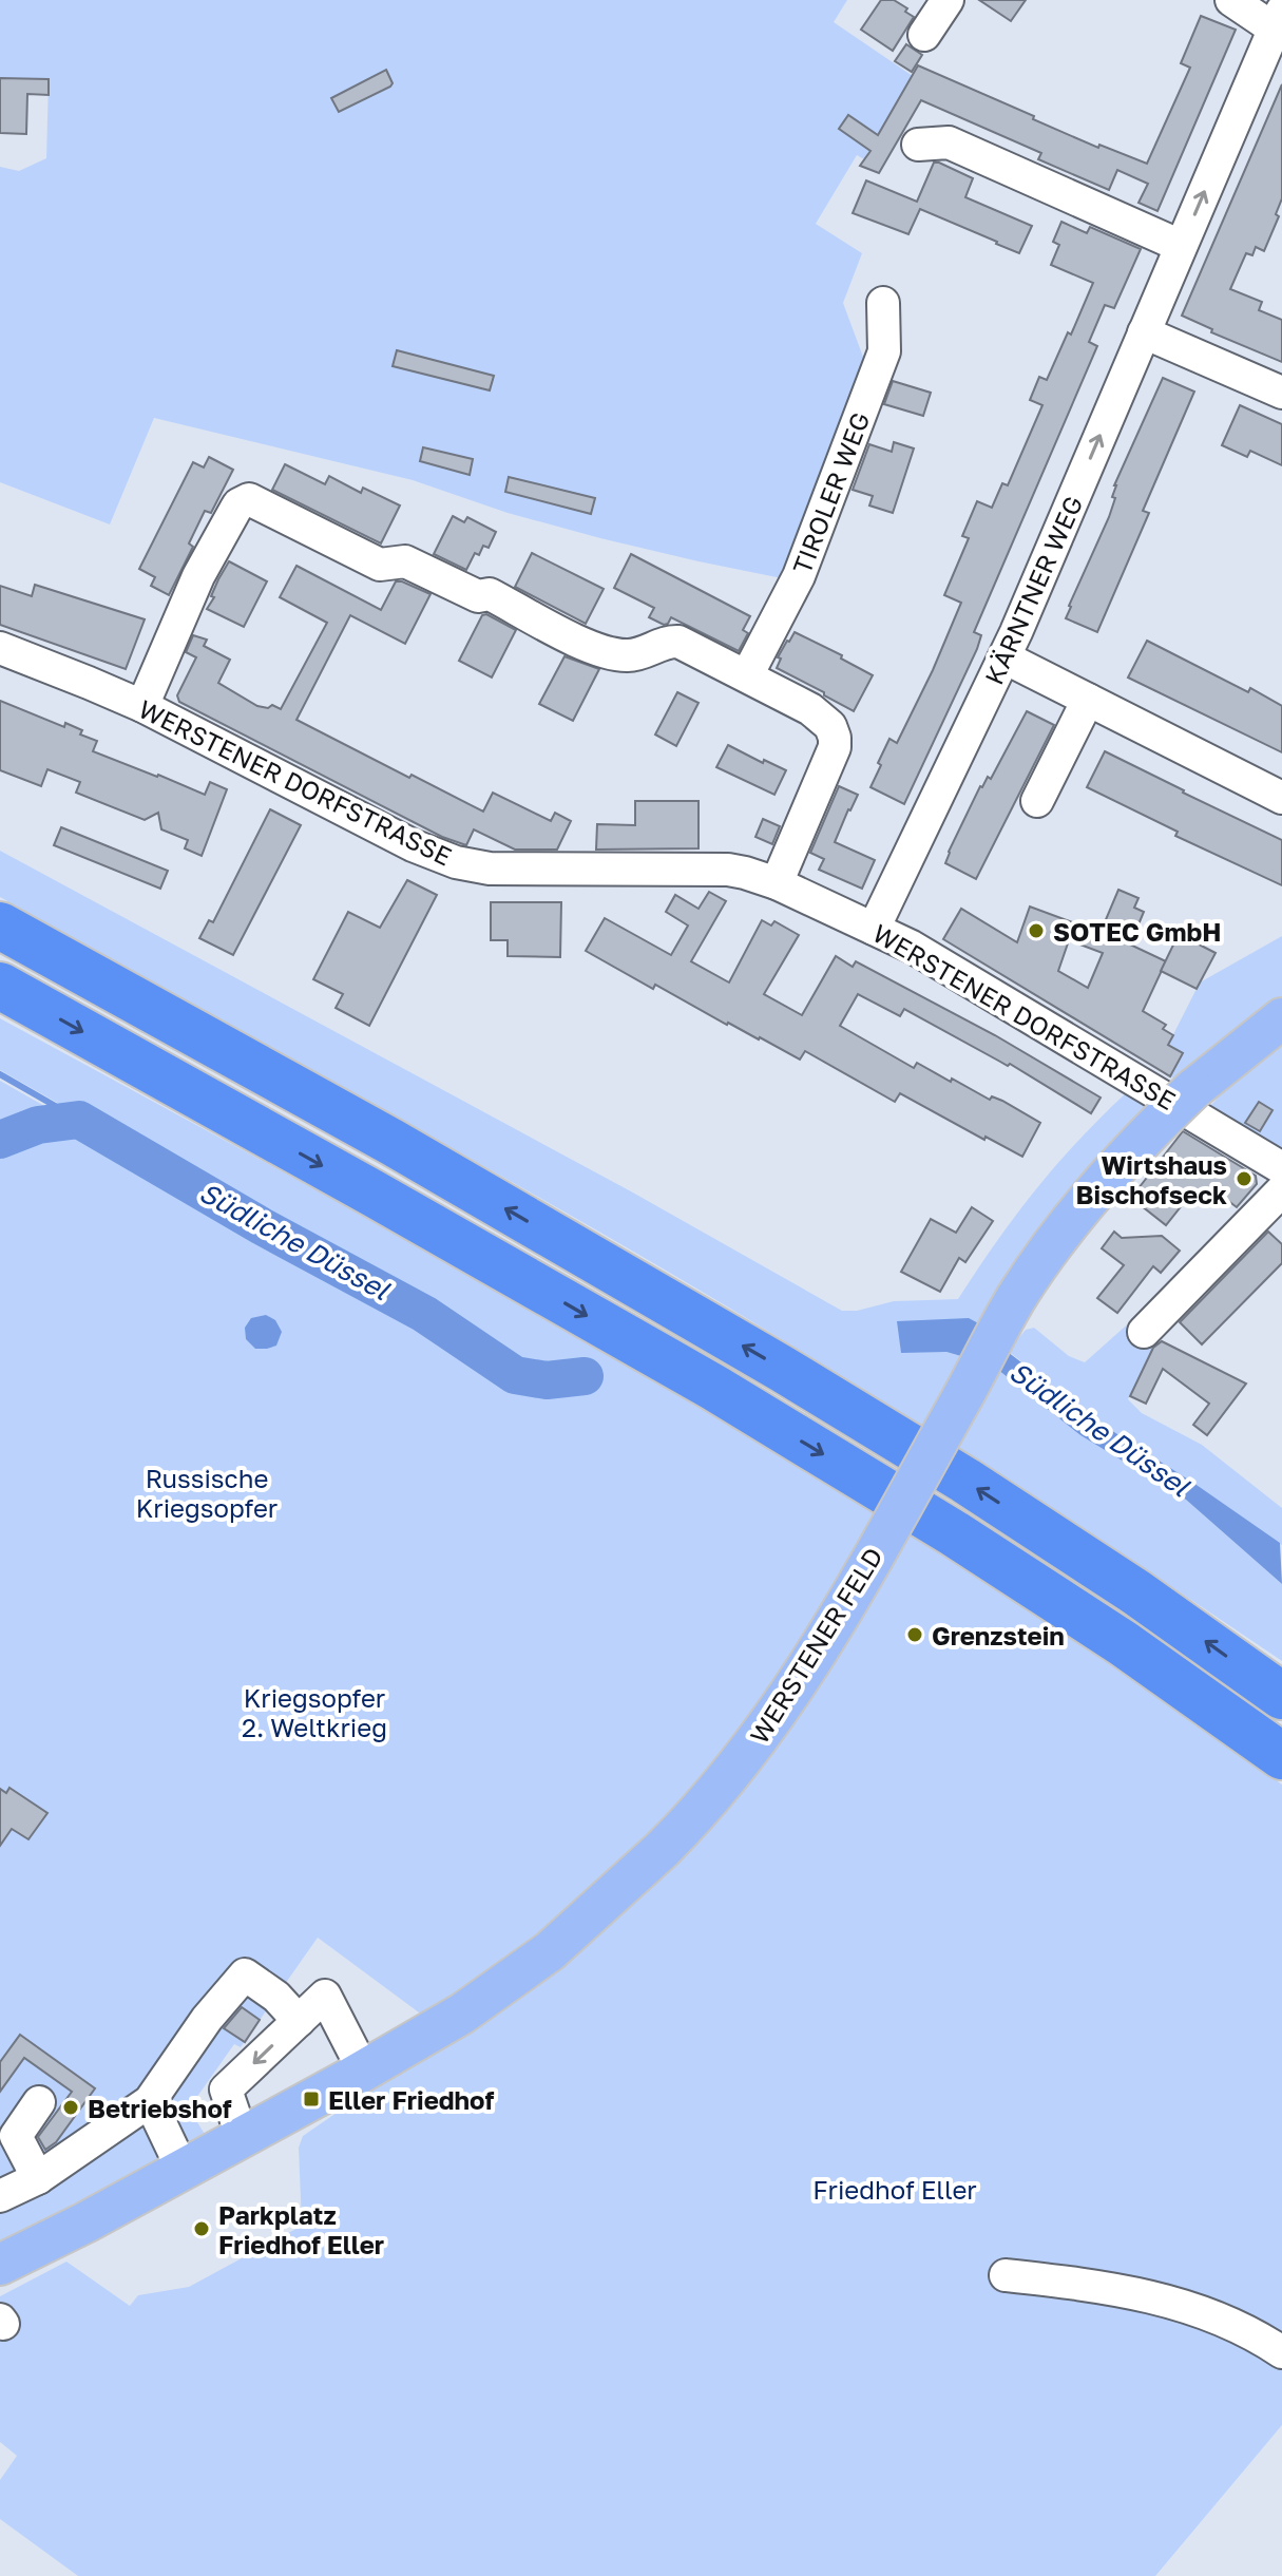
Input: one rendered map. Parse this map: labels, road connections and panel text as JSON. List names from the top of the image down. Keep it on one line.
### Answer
{"streets":{"main road":["WERSTENER FELD"],"street":["TIROLER WEG","KÄRNTNER WEG","WERSTENER DORFSTRASSE"]},"crossings":[["KÄRNTNER WEG","WERSTENER DORFSTRASSE"]],"one_way":["KÄRNTNER WEG"],"water":["Südliche Düssel"],"parks":["Russische Kriegsopfer","Kriegsopfer 2. Weltkrieg","Friedhof Eller"],"places":{"other":["SOTEC GmbH","Wirtshaus Bischofseck","Grenzstein","Betriebshof","Parkplatz Friedhof Eller"],"transit":["Eller Friedhof"]}}
